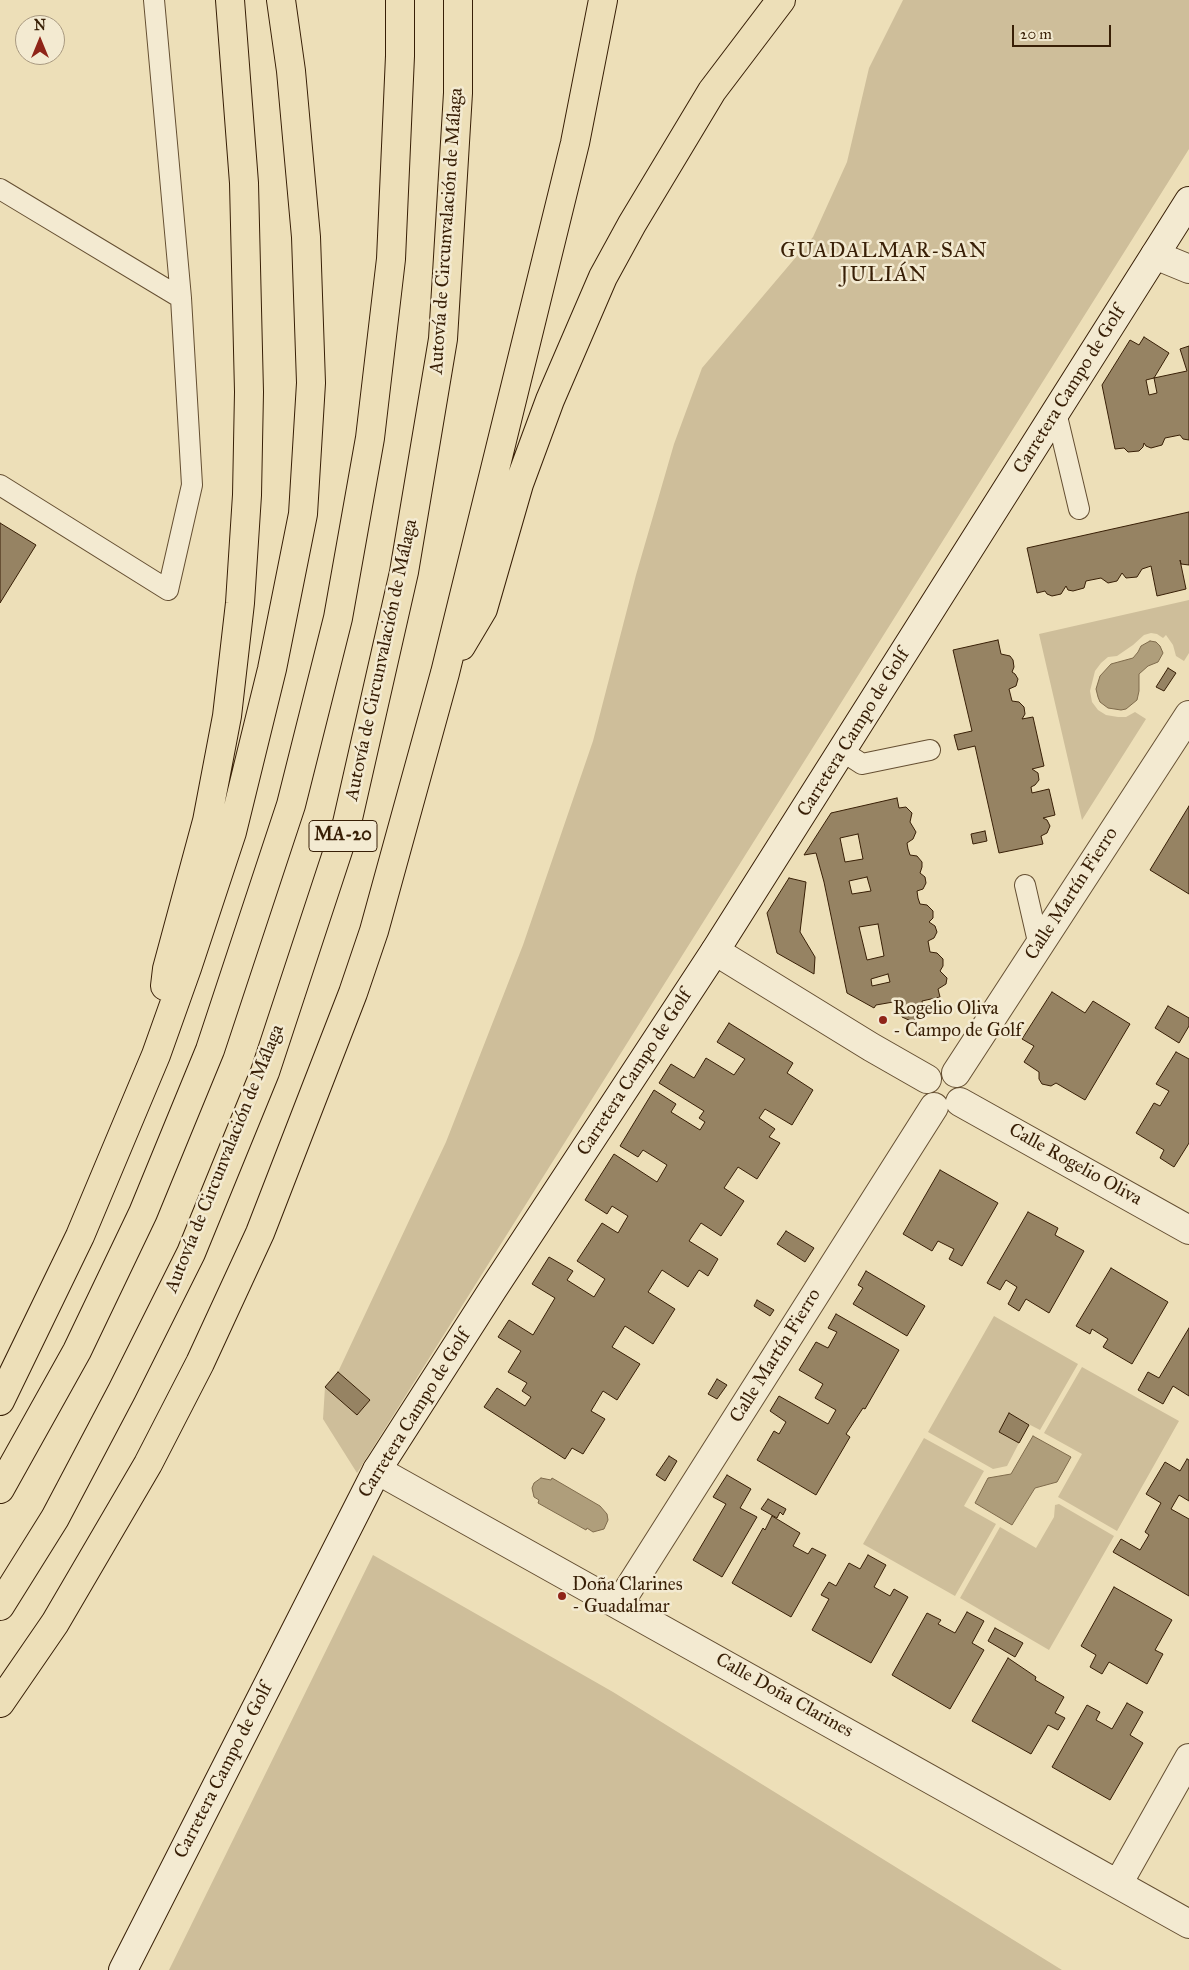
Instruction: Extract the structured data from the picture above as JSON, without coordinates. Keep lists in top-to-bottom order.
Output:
{
  "streets": {
    "highway": ["Autovía de Circunvalación de Málaga", "MA-20"],
    "street": [
      "Carretera Campo de Golf",
      "Calle Martín Fierro",
      "Calle Rogelio Oliva",
      "Calle Doña Clarines"
    ]
  },
  "crossings": [
    ["Carretera Campo de Golf", "Calle Doña Clarines"],
    ["Calle Martín Fierro", "Calle Rogelio Oliva"],
    ["Calle Martín Fierro", "Calle Doña Clarines"]
  ],
  "districts": ["GUADALMAR-SAN JULIÁN"],
  "places": ["Rogelio Oliva - Campo de Golf", "Doña Clarines - Guadalmar"],
  "scale_bar": "20 m",
  "north": "top"
}
